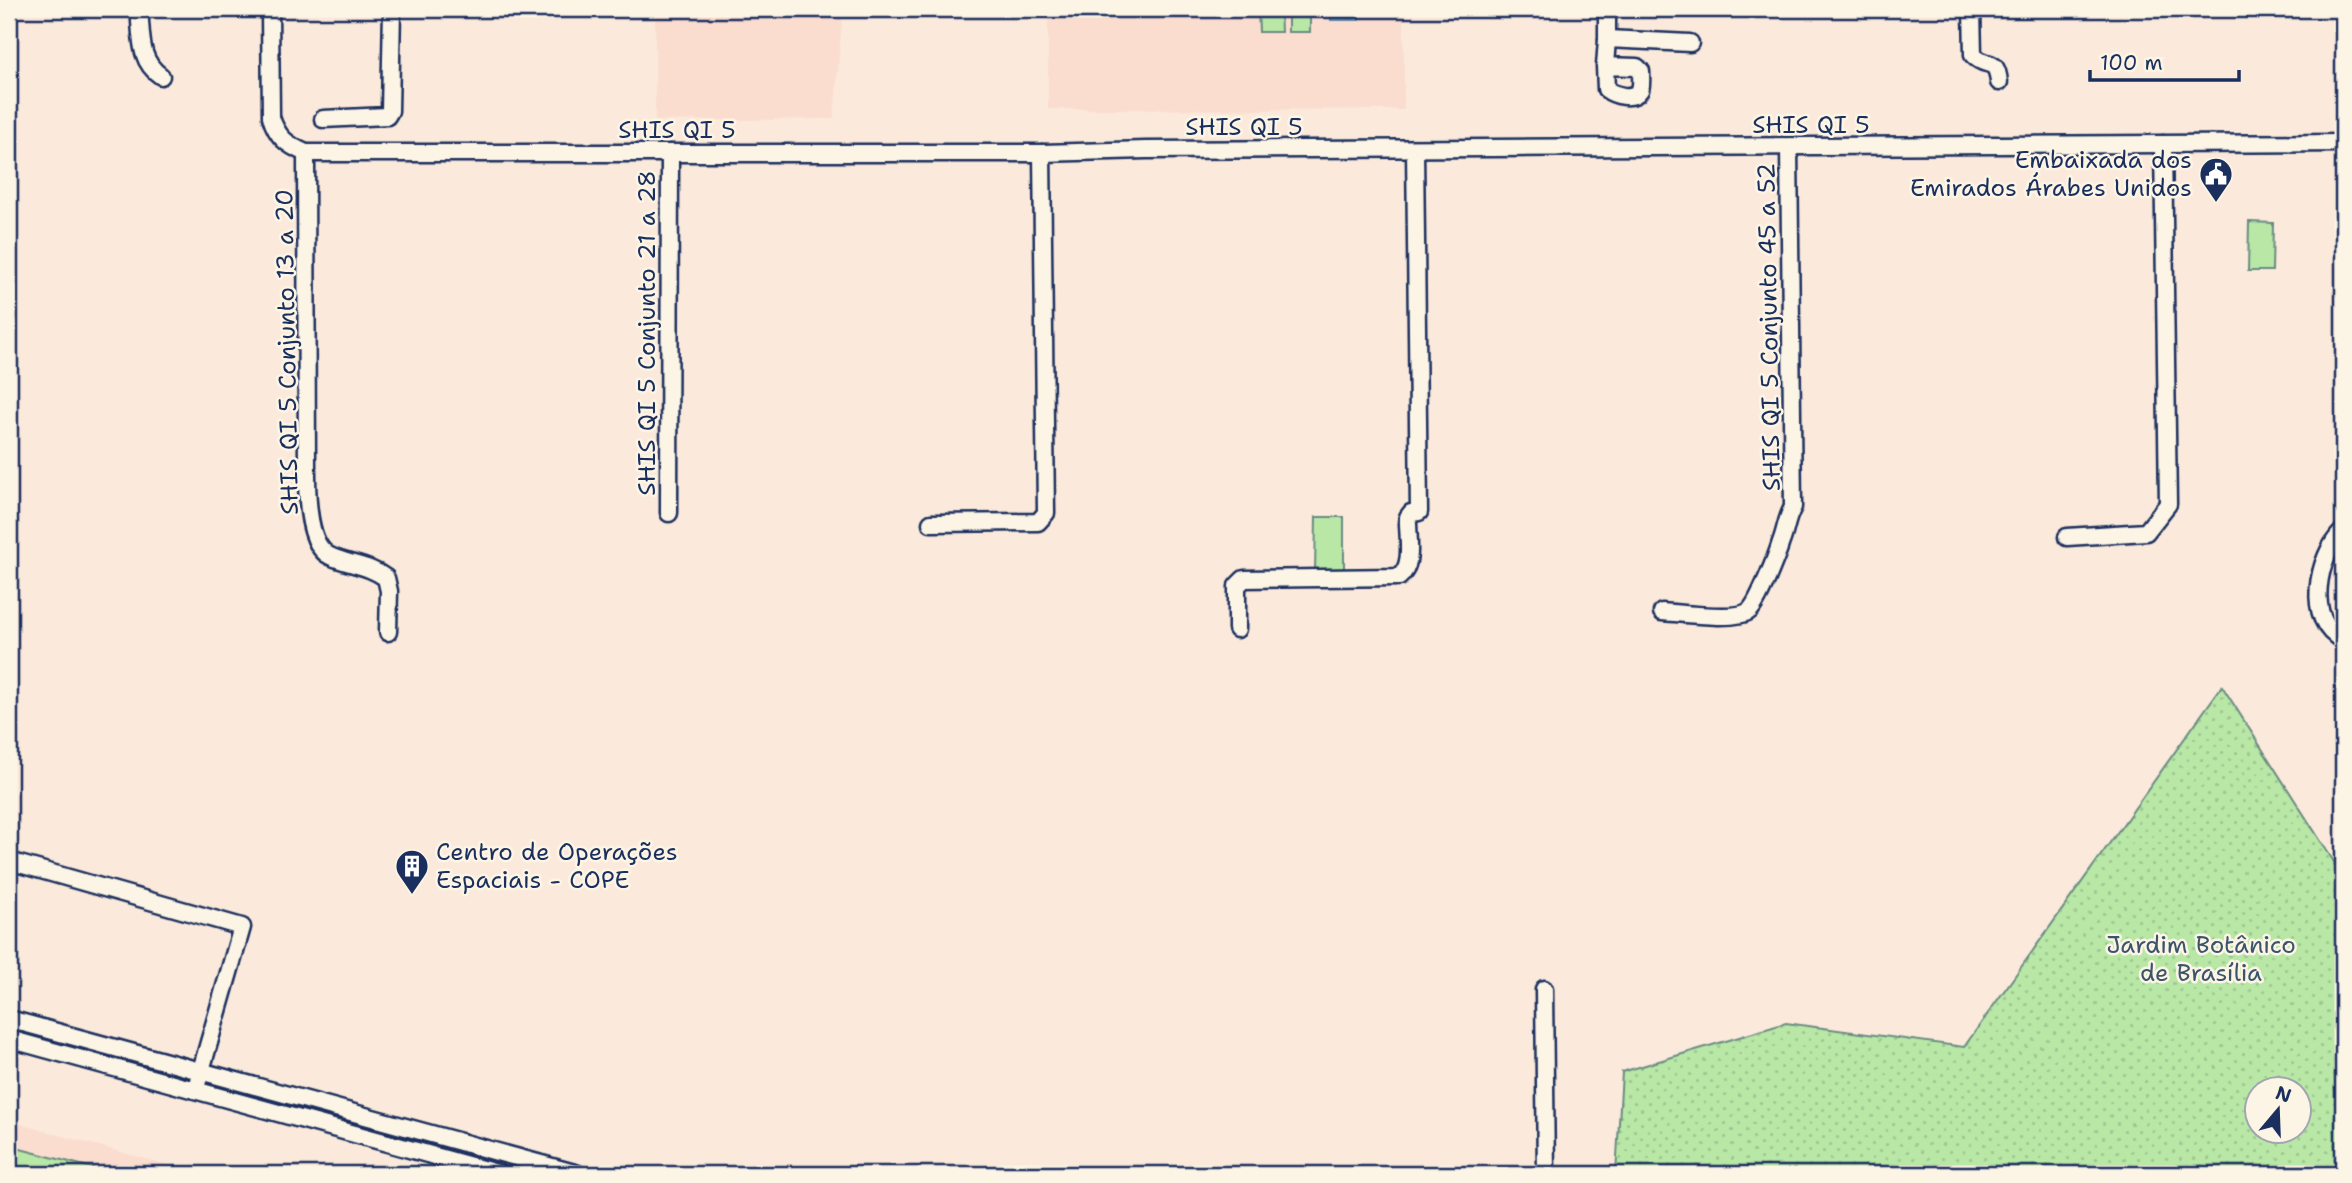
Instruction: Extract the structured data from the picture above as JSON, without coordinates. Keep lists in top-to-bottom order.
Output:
{
  "streets": {
    "street": [
      "SHIS QI 5",
      "SHIS QI 5 Conjunto 45 a 52",
      "SHIS QI 5 Conjunto 21 a 28",
      "SHIS QI 5 Conjunto 13 a 20"
    ]
  },
  "crossings": [
    ["SHIS QI 5", "SHIS QI 5 Conjunto 45 a 52"],
    ["SHIS QI 5", "SHIS QI 5 Conjunto 21 a 28"],
    ["SHIS QI 5", "SHIS QI 5 Conjunto 13 a 20"]
  ],
  "parks": ["Jardim Botânico de Brasília"],
  "places": {
    "public building": ["Embaixada dos Emirados Árabes Unidos"],
    "building": ["Centro de Operações Espaciais - COPE"]
  },
  "scale_bar": "100 m",
  "north": "top"
}
